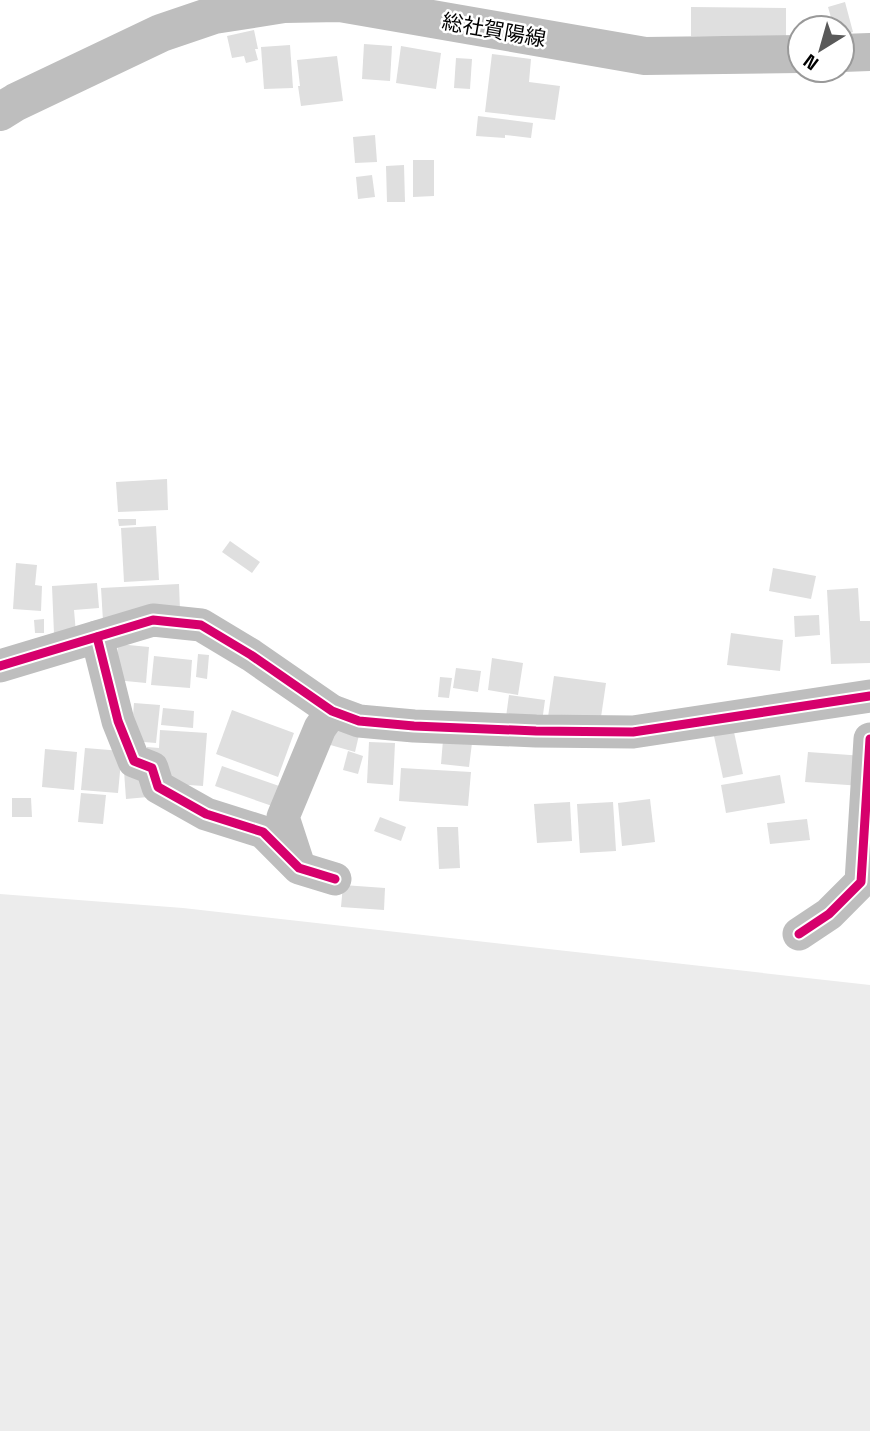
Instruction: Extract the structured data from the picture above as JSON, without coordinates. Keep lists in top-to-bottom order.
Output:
{
  "streets": {
    "main road": ["総社賀陽線"]
  },
  "north": "bottom left"
}
